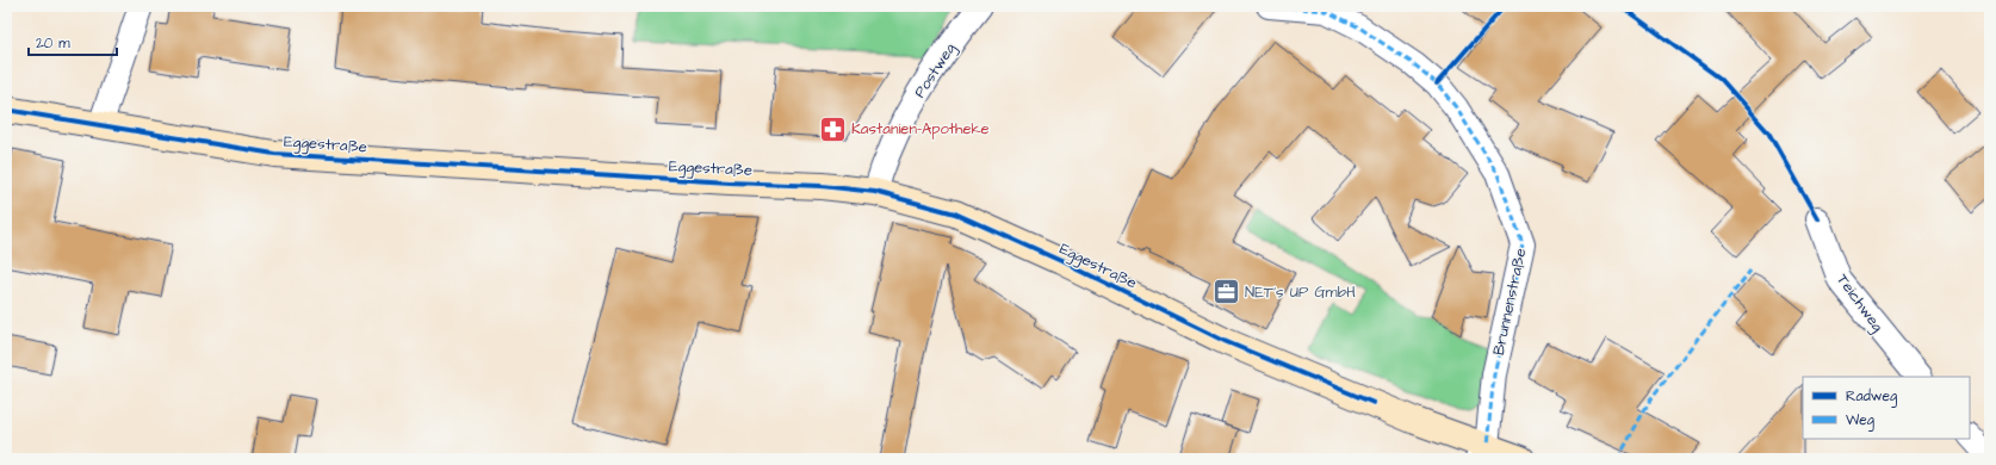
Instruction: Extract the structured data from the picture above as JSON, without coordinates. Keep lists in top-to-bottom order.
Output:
{
  "streets": {
    "main road": ["Eggestraße"],
    "street": ["Postweg", "Brunnenstraße", "Teichweg"]
  },
  "crossings": [
    ["Postweg", "Eggestraße"],
    ["Eggestraße", "Brunnenstraße"]
  ],
  "places": {
    "pharmacy": ["Kastanien-Apotheke"],
    "office": ["NET's UP GmbH"]
  },
  "legend": ["Radweg", "Weg"],
  "scale_bar": "20 m"
}
